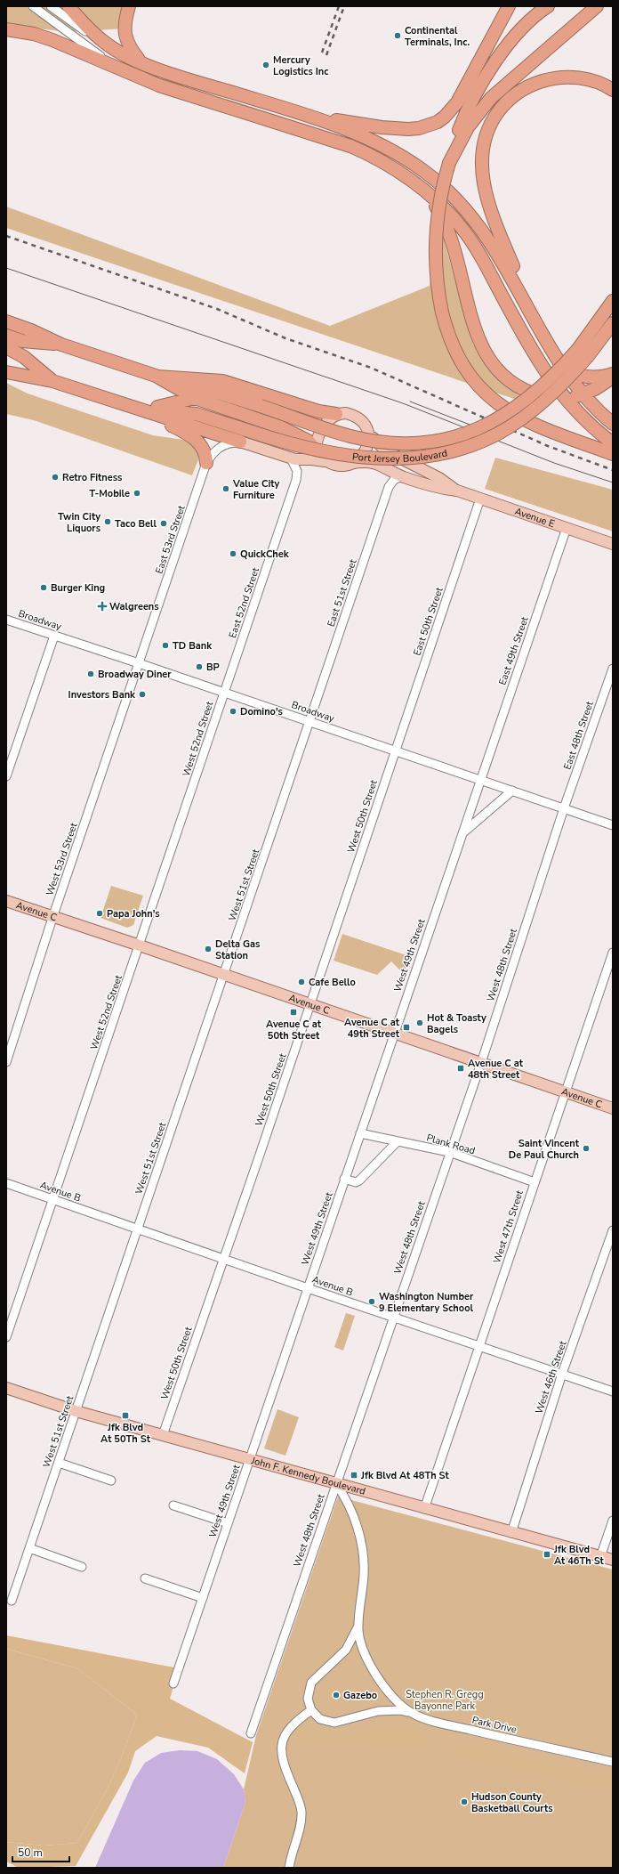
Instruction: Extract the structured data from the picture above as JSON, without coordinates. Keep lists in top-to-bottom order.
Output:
{
  "streets": {
    "highway": ["Port Jersey Boulevard"],
    "main road": ["Avenue E", "Avenue C", "John F. Kennedy Boulevard"],
    "street": [
      "East 53rd Street",
      "East 51st Street",
      "East 52nd Street",
      "Broadway",
      "East 50th Street",
      "East 49th Street",
      "East 48th Street",
      "West 52nd Street",
      "West 50th Street",
      "West 53rd Street",
      "West 51st Street",
      "West 49th Street",
      "West 48th Street",
      "Plank Road",
      "Avenue B",
      "West 47th Street",
      "West 46th Street",
      "Park Drive"
    ]
  },
  "crossings": [
    ["Avenue E", "East 51st Street"],
    ["Avenue E", "East 50th Street"],
    ["Avenue E", "East 49th Street"],
    ["East 53rd Street", "Broadway"],
    ["East 53rd Street", "West 53rd Street"],
    ["East 51st Street", "Broadway"],
    ["East 51st Street", "West 51st Street"],
    ["East 52nd Street", "Broadway"],
    ["East 52nd Street", "West 52nd Street"],
    ["Broadway", "East 50th Street"],
    ["Broadway", "East 49th Street"],
    ["Broadway", "East 48th Street"],
    ["Broadway", "West 52nd Street"],
    ["Broadway", "West 50th Street"],
    ["Broadway", "West 53rd Street"],
    ["Broadway", "West 51st Street"],
    ["Broadway", "West 49th Street"],
    ["Broadway", "West 48th Street"],
    ["East 50th Street", "West 50th Street"],
    ["East 49th Street", "West 49th Street"],
    ["East 48th Street", "West 48th Street"],
    ["West 52nd Street", "Avenue C"],
    ["West 52nd Street", "Avenue B"],
    ["West 50th Street", "Avenue C"],
    ["West 50th Street", "Avenue B"],
    ["West 50th Street", "John F. Kennedy Boulevard"],
    ["West 53rd Street", "Avenue C"],
    ["West 51st Street", "Avenue C"],
    ["West 51st Street", "Avenue B"],
    ["West 51st Street", "John F. Kennedy Boulevard"],
    ["Avenue C", "West 49th Street"],
    ["Avenue C", "West 48th Street"],
    ["Avenue C", "West 47th Street"],
    ["West 49th Street", "Plank Road"],
    ["West 49th Street", "Avenue B"],
    ["West 49th Street", "John F. Kennedy Boulevard"],
    ["West 48th Street", "Plank Road"],
    ["West 48th Street", "Avenue B"],
    ["West 48th Street", "John F. Kennedy Boulevard"],
    ["West 48th Street", "Park Drive"],
    ["Plank Road", "West 47th Street"],
    ["Avenue B", "West 47th Street"],
    ["Avenue B", "West 46th Street"],
    ["West 47th Street", "John F. Kennedy Boulevard"],
    ["West 46th Street", "John F. Kennedy Boulevard"],
    ["John F. Kennedy Boulevard", "Park Drive"]
  ],
  "parks": ["Stephen R. Gregg Bayonne Park"],
  "places": {
    "other": [
      "Continental Terminals, Inc.",
      "Mercury Logistics Inc",
      "Retro Fitness",
      "Value City Furniture",
      "T-Mobile",
      "Twin City Liquors",
      "Taco Bell",
      "QuickChek",
      "Burger King",
      "TD Bank",
      "BP",
      "Broadway Diner",
      "Investors Bank",
      "Domino's",
      "Papa John's",
      "Delta Gas Station",
      "Cafe Bello",
      "Hot & Toasty Bagels",
      "Saint Vincent De Paul Church",
      "Washington Number 9 Elementary School",
      "Gazebo",
      "Hudson County Basketball Courts"
    ],
    "health": ["Walgreens"],
    "transit": [
      "Avenue C at 50th Street",
      "Avenue C at 49th Street",
      "Avenue C at 48th Street",
      "Jfk Blvd At 50Th St",
      "Jfk Blvd At 48Th St",
      "Jfk Blvd At 46Th St"
    ]
  },
  "scale_bar": "50 m"
}
